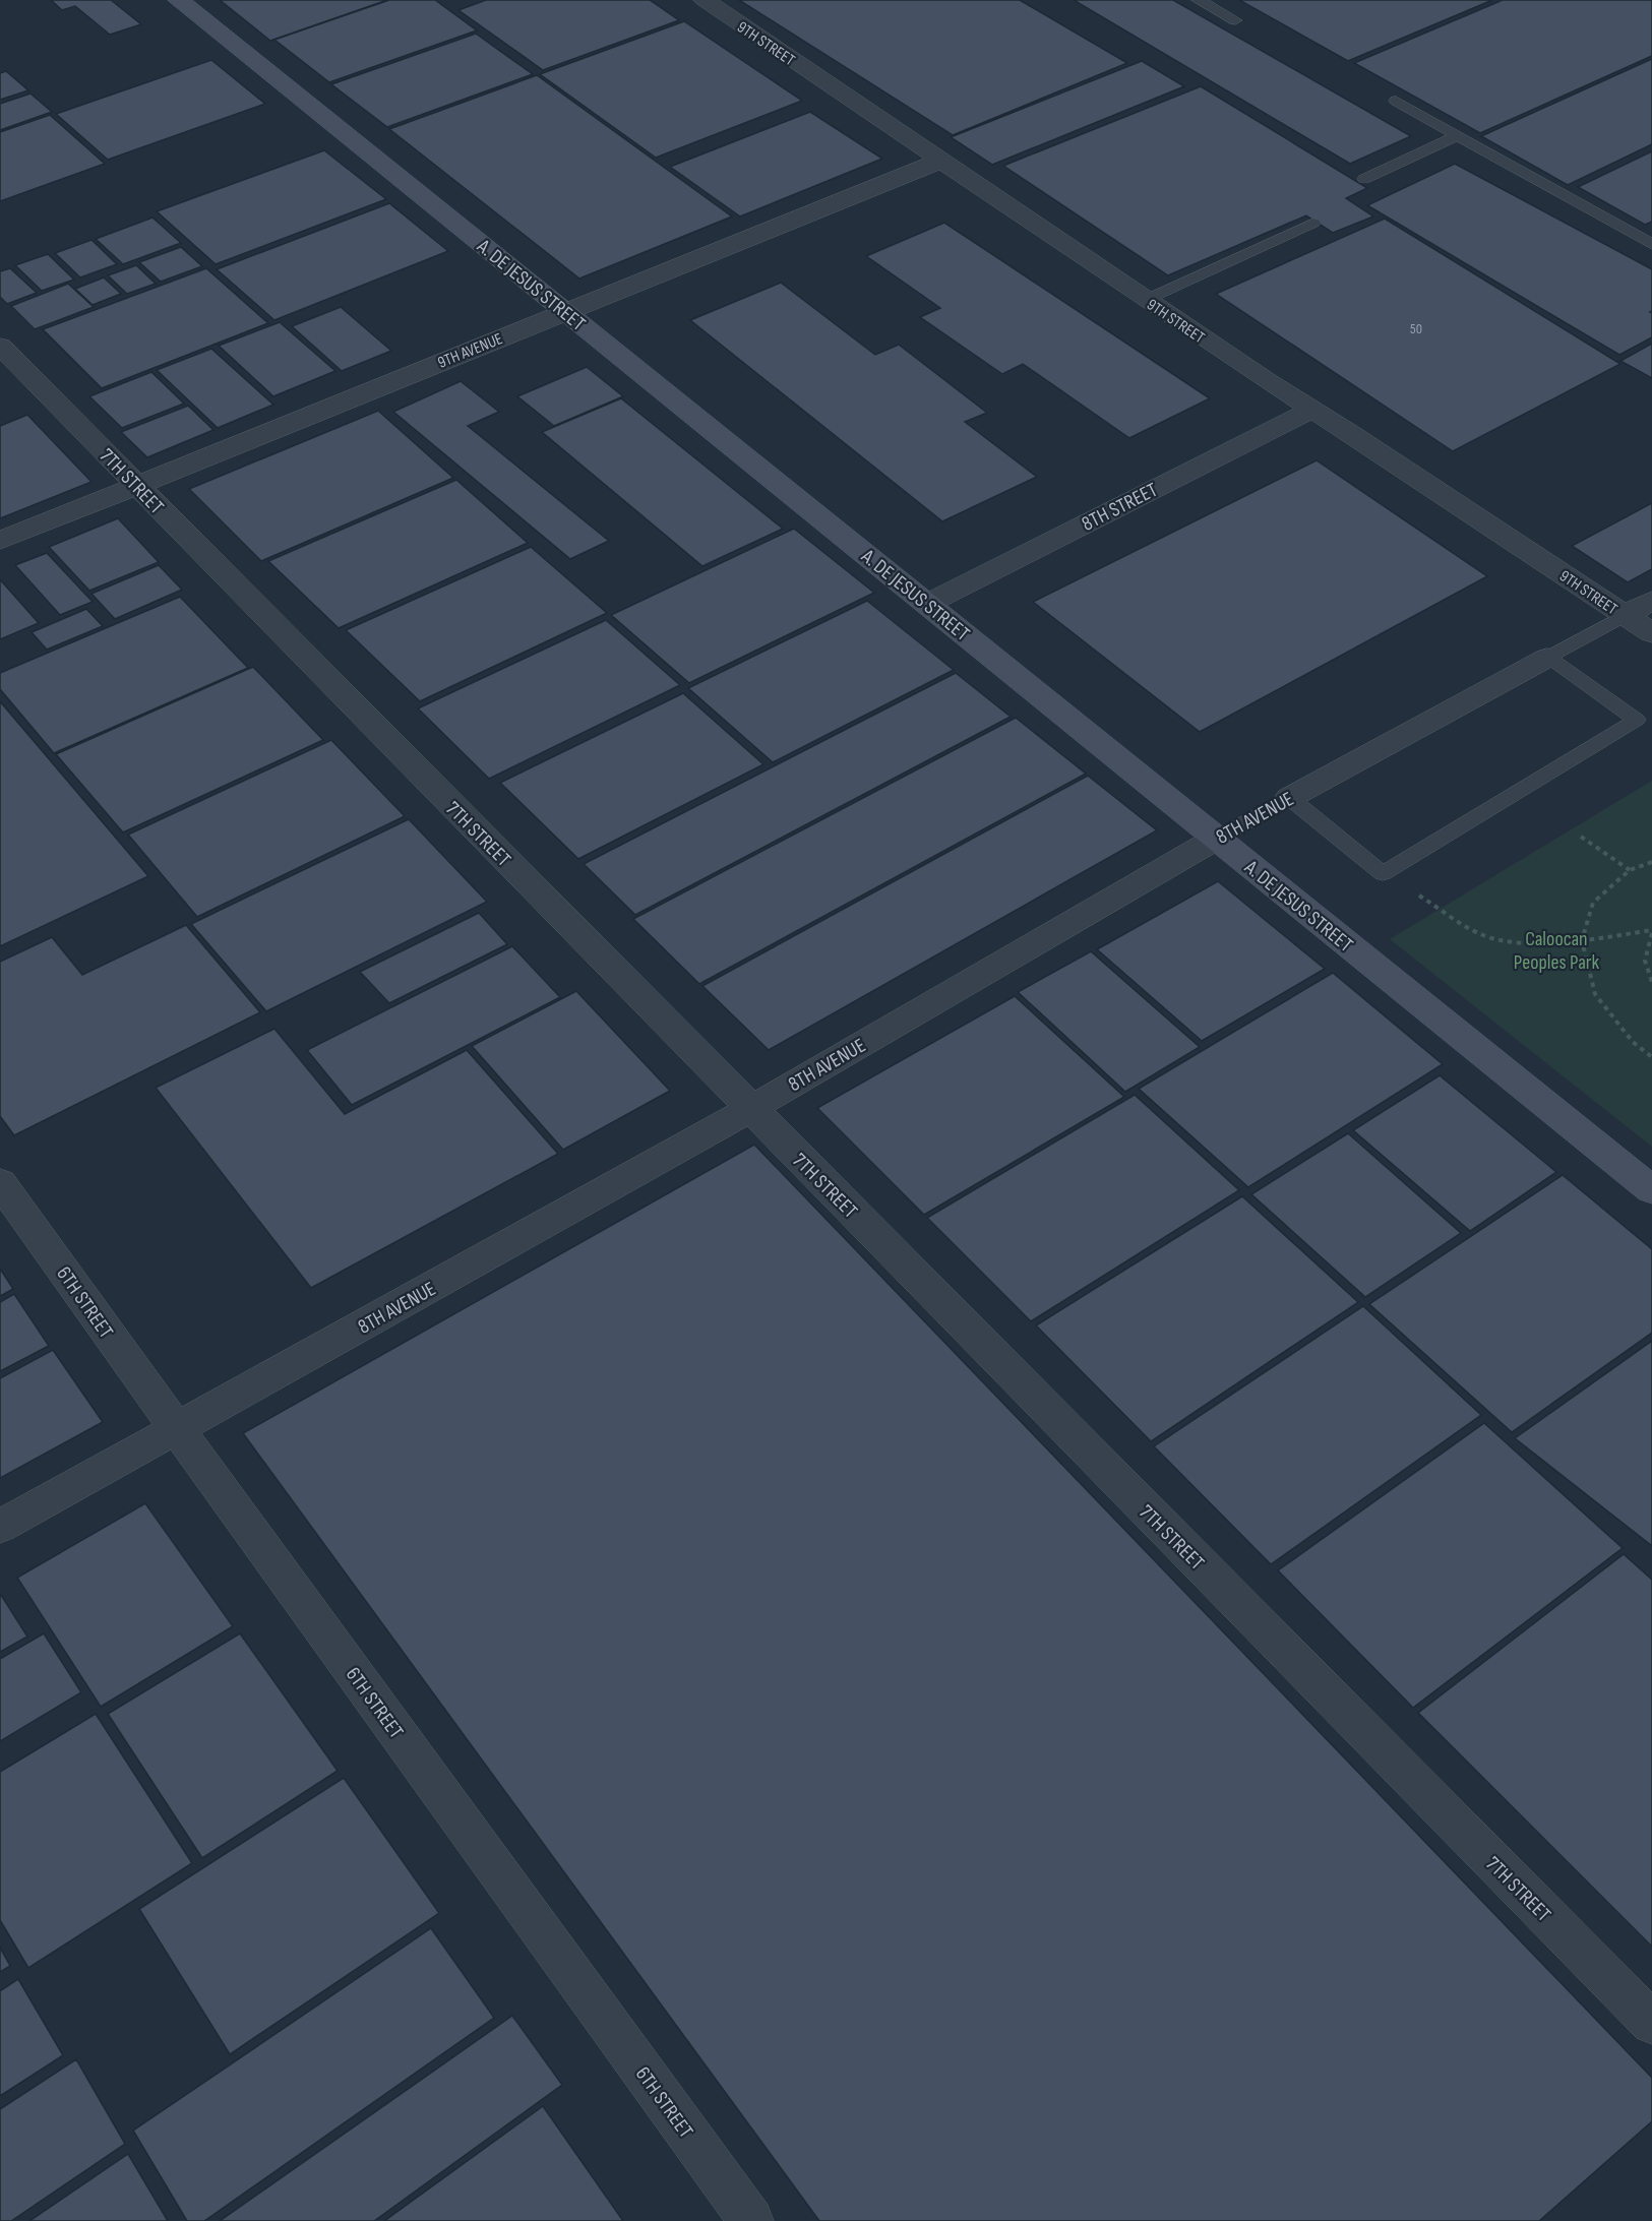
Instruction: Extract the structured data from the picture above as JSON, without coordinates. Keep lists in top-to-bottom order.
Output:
{
  "streets": {
    "main road": ["A. DE JESUS STREET"],
    "street": [
      "9TH STREET",
      "9TH AVENUE",
      "7TH STREET",
      "8TH STREET",
      "8TH AVENUE",
      "6TH STREET"
    ]
  },
  "crossings": [
    ["9TH STREET", "9TH AVENUE"],
    ["9TH STREET", "8TH STREET"],
    ["9TH STREET", "8TH AVENUE"],
    ["A. DE JESUS STREET", "9TH AVENUE"],
    ["A. DE JESUS STREET", "8TH STREET"],
    ["A. DE JESUS STREET", "8TH AVENUE"],
    ["9TH AVENUE", "7TH STREET"],
    ["7TH STREET", "8TH AVENUE"],
    ["8TH AVENUE", "6TH STREET"]
  ],
  "parks": ["Caloocan Peoples Park"],
  "house_numbers": ["50"]
}
